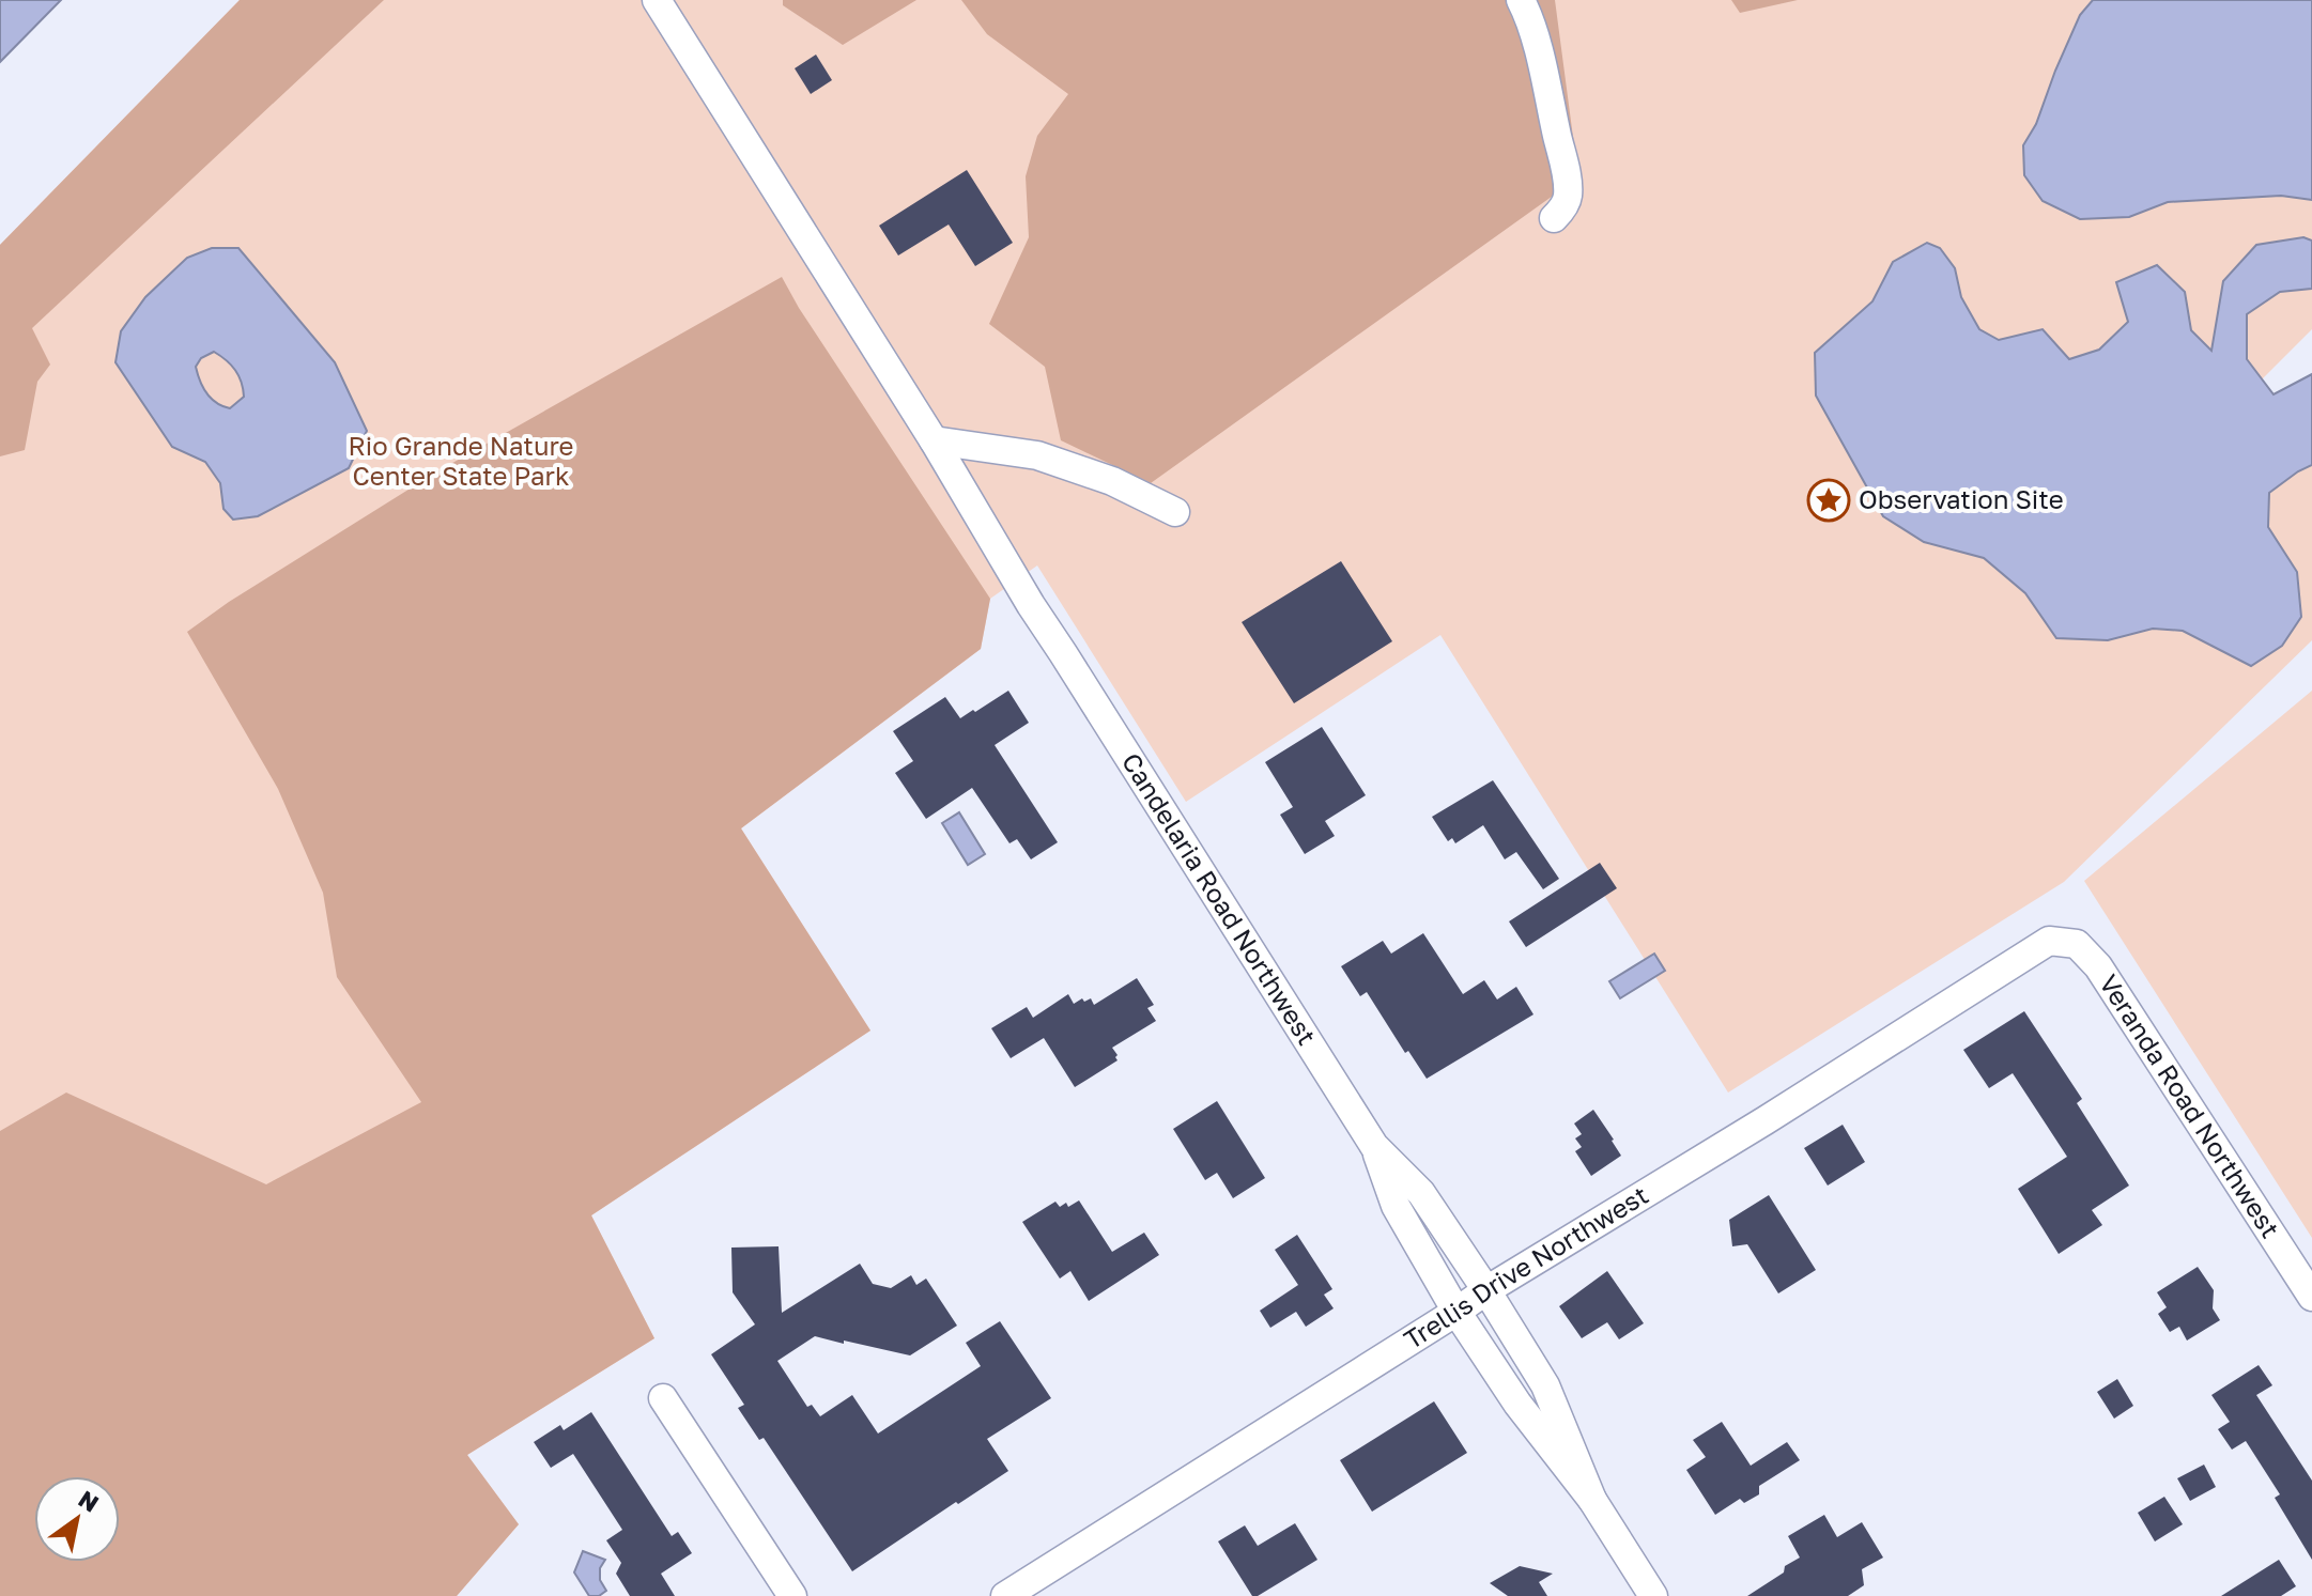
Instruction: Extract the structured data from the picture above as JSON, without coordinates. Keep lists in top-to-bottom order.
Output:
{
  "streets": {
    "street": ["Candelaria Road Northwest", "Veranda Road Northwest", "Trellis Drive Northwest"]
  },
  "crossings": [
    ["Candelaria Road Northwest", "Trellis Drive Northwest"],
    ["Veranda Road Northwest", "Trellis Drive Northwest"]
  ],
  "parks": ["Rio Grande Nature Center State Park"],
  "places": {
    "place": ["Observation Site"]
  },
  "north": "top right"
}
